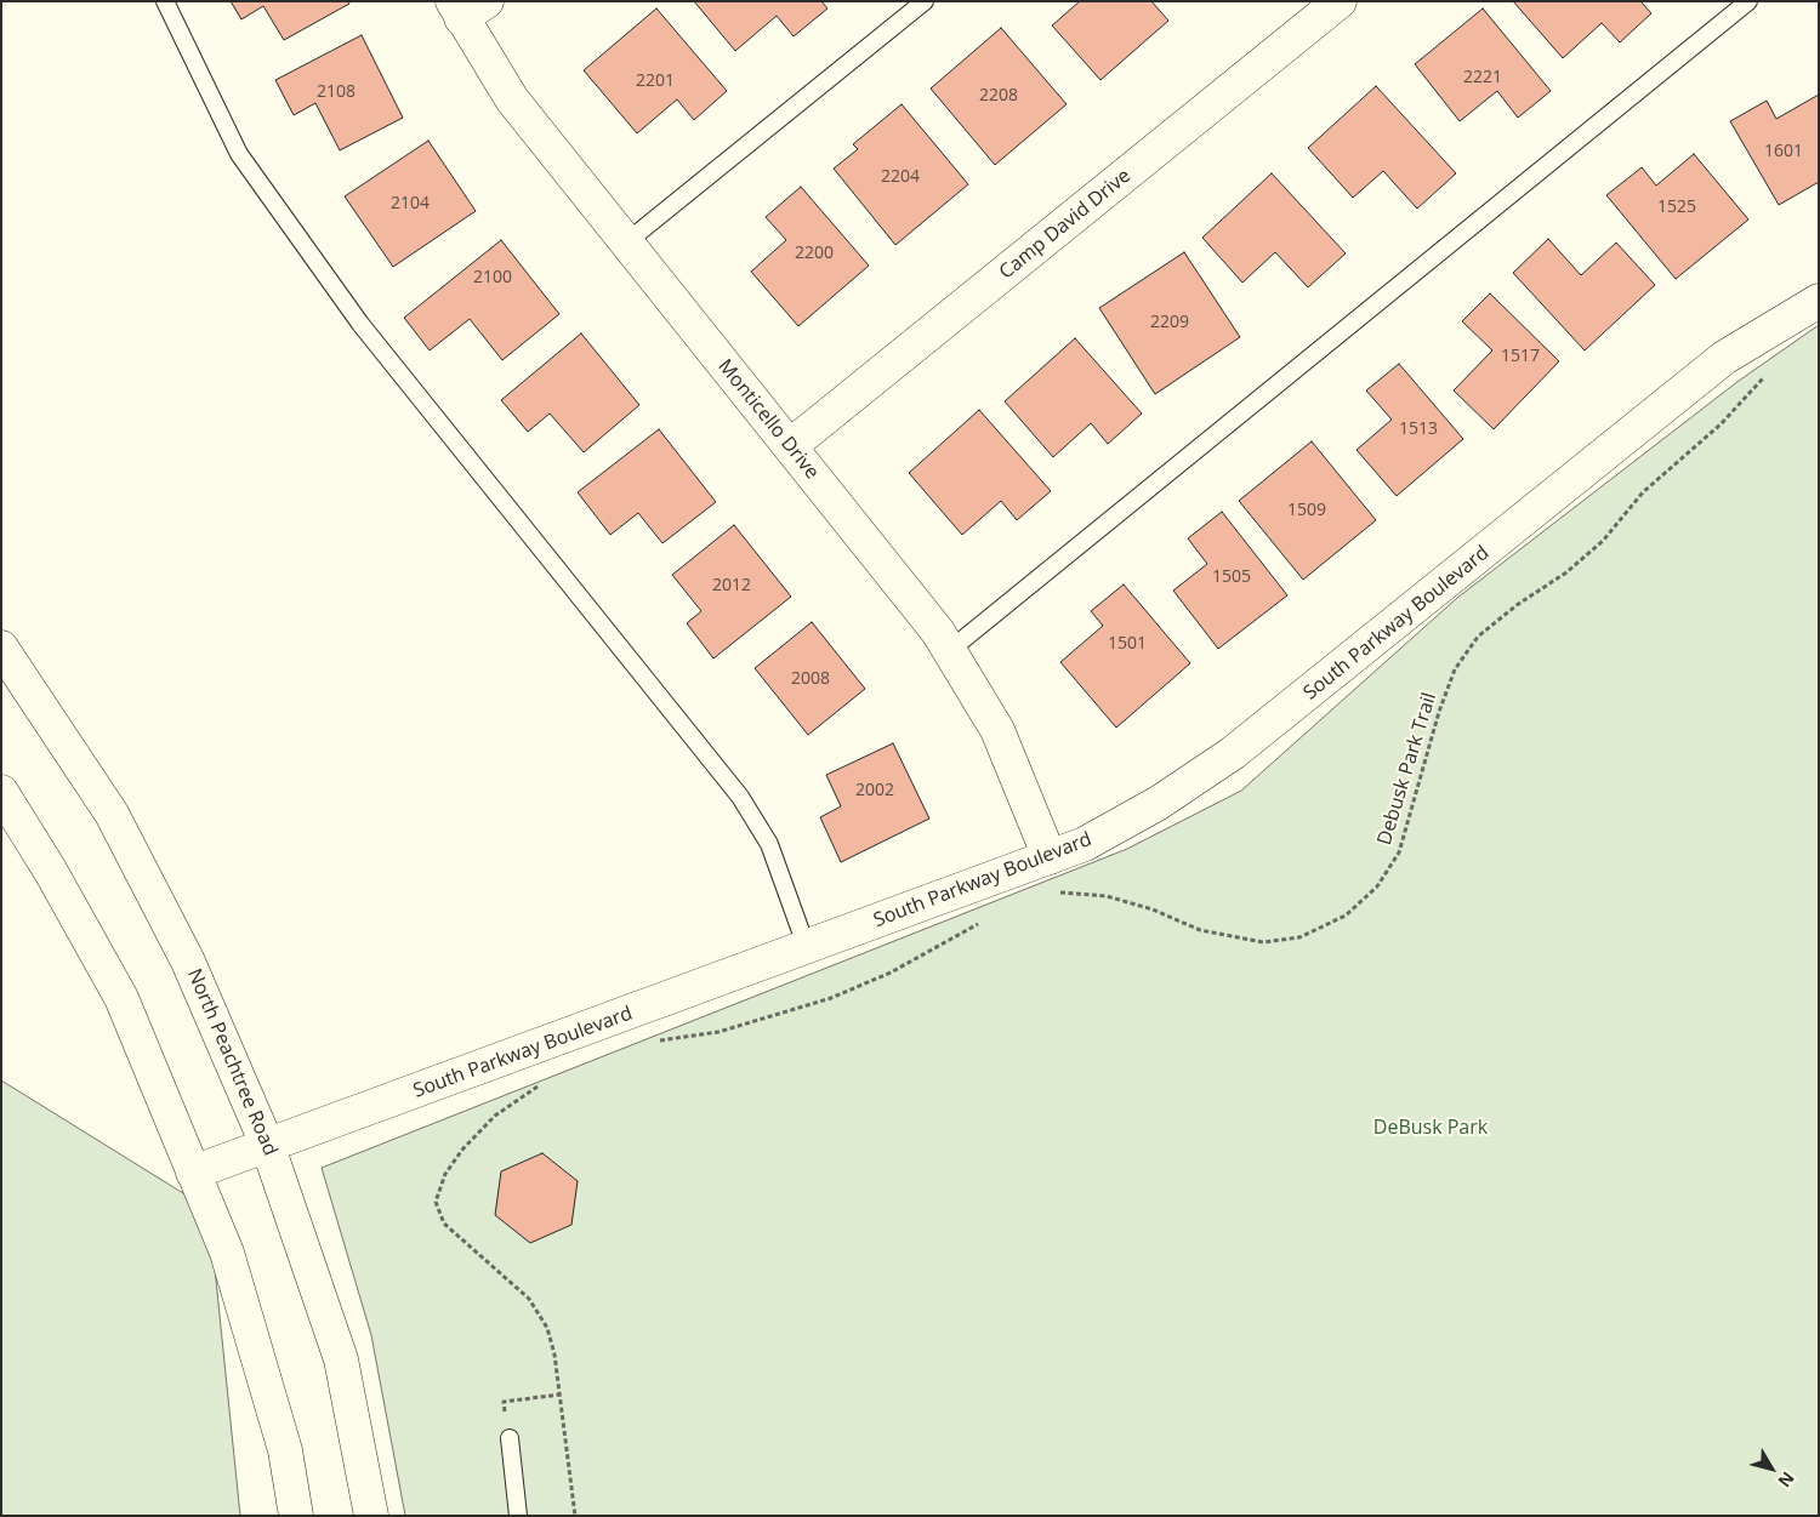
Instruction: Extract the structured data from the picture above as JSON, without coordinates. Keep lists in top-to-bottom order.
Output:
{
  "streets": {
    "street": [
      "Camp David Drive",
      "Monticello Drive",
      "South Parkway Boulevard",
      "North Peachtree Road"
    ],
    "path": ["Debusk Park Trail"]
  },
  "crossings": [
    ["Camp David Drive", "Monticello Drive"],
    ["Monticello Drive", "South Parkway Boulevard"],
    ["South Parkway Boulevard", "North Peachtree Road"]
  ],
  "parks": ["DeBusk Park"],
  "house_numbers": [
    "2221",
    "2201",
    "2108",
    "2208",
    "1601",
    "2204",
    "2104",
    "1525",
    "2200",
    "2100",
    "2209",
    "1517",
    "1513",
    "1509",
    "1505",
    "2012",
    "1501",
    "2008",
    "2002"
  ],
  "north": "bottom right"
}
